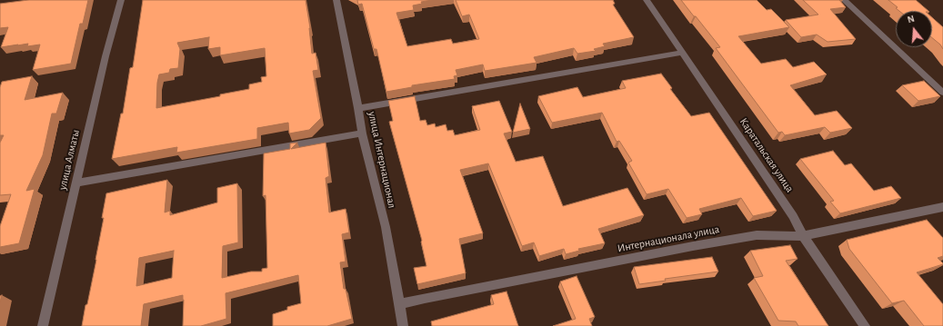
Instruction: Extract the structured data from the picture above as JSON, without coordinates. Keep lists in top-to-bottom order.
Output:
{
  "streets": {
    "street": [
      "Каратальская улица",
      "улица Алматы",
      "улица Интернационал",
      "Интернационала улица"
    ]
  },
  "crossings": [
    ["Каратальская улица", "Интернационала улица"],
    ["улица Интернационал", "Интернационала улица"]
  ],
  "north": "top"
}
